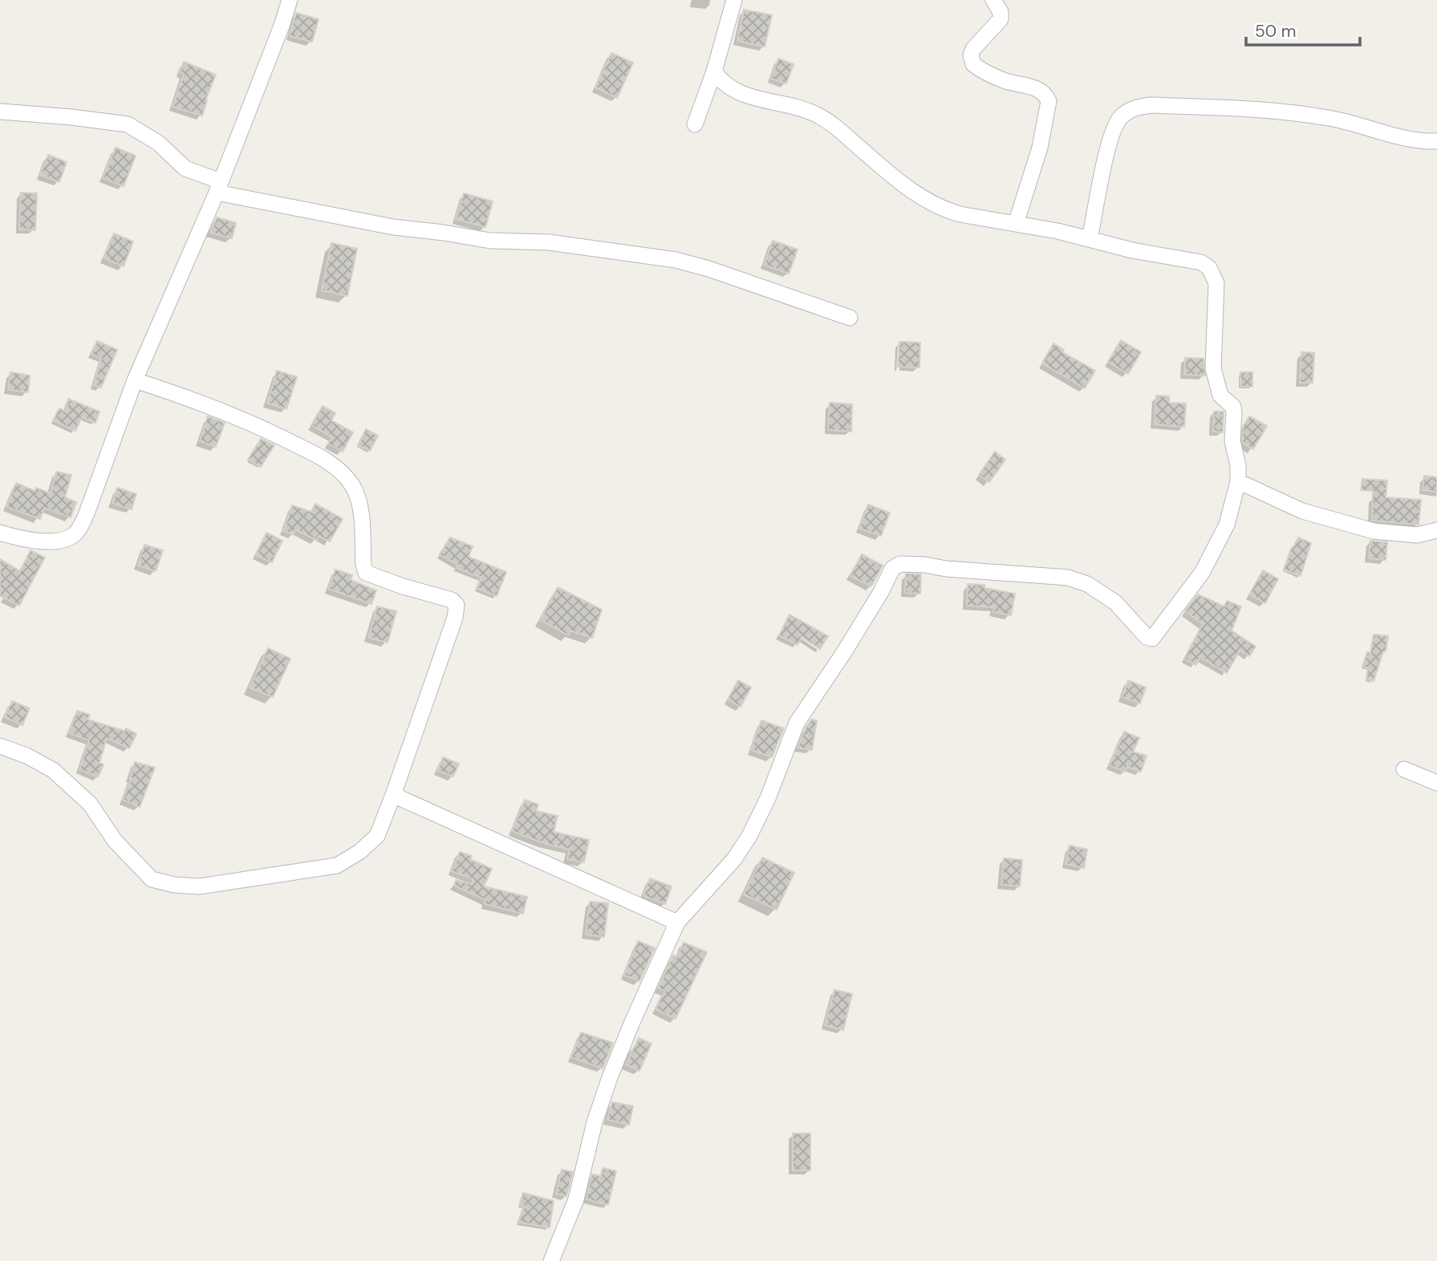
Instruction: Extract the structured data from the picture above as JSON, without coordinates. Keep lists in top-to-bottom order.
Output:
{
  "scale_bar": "50 m"
}
